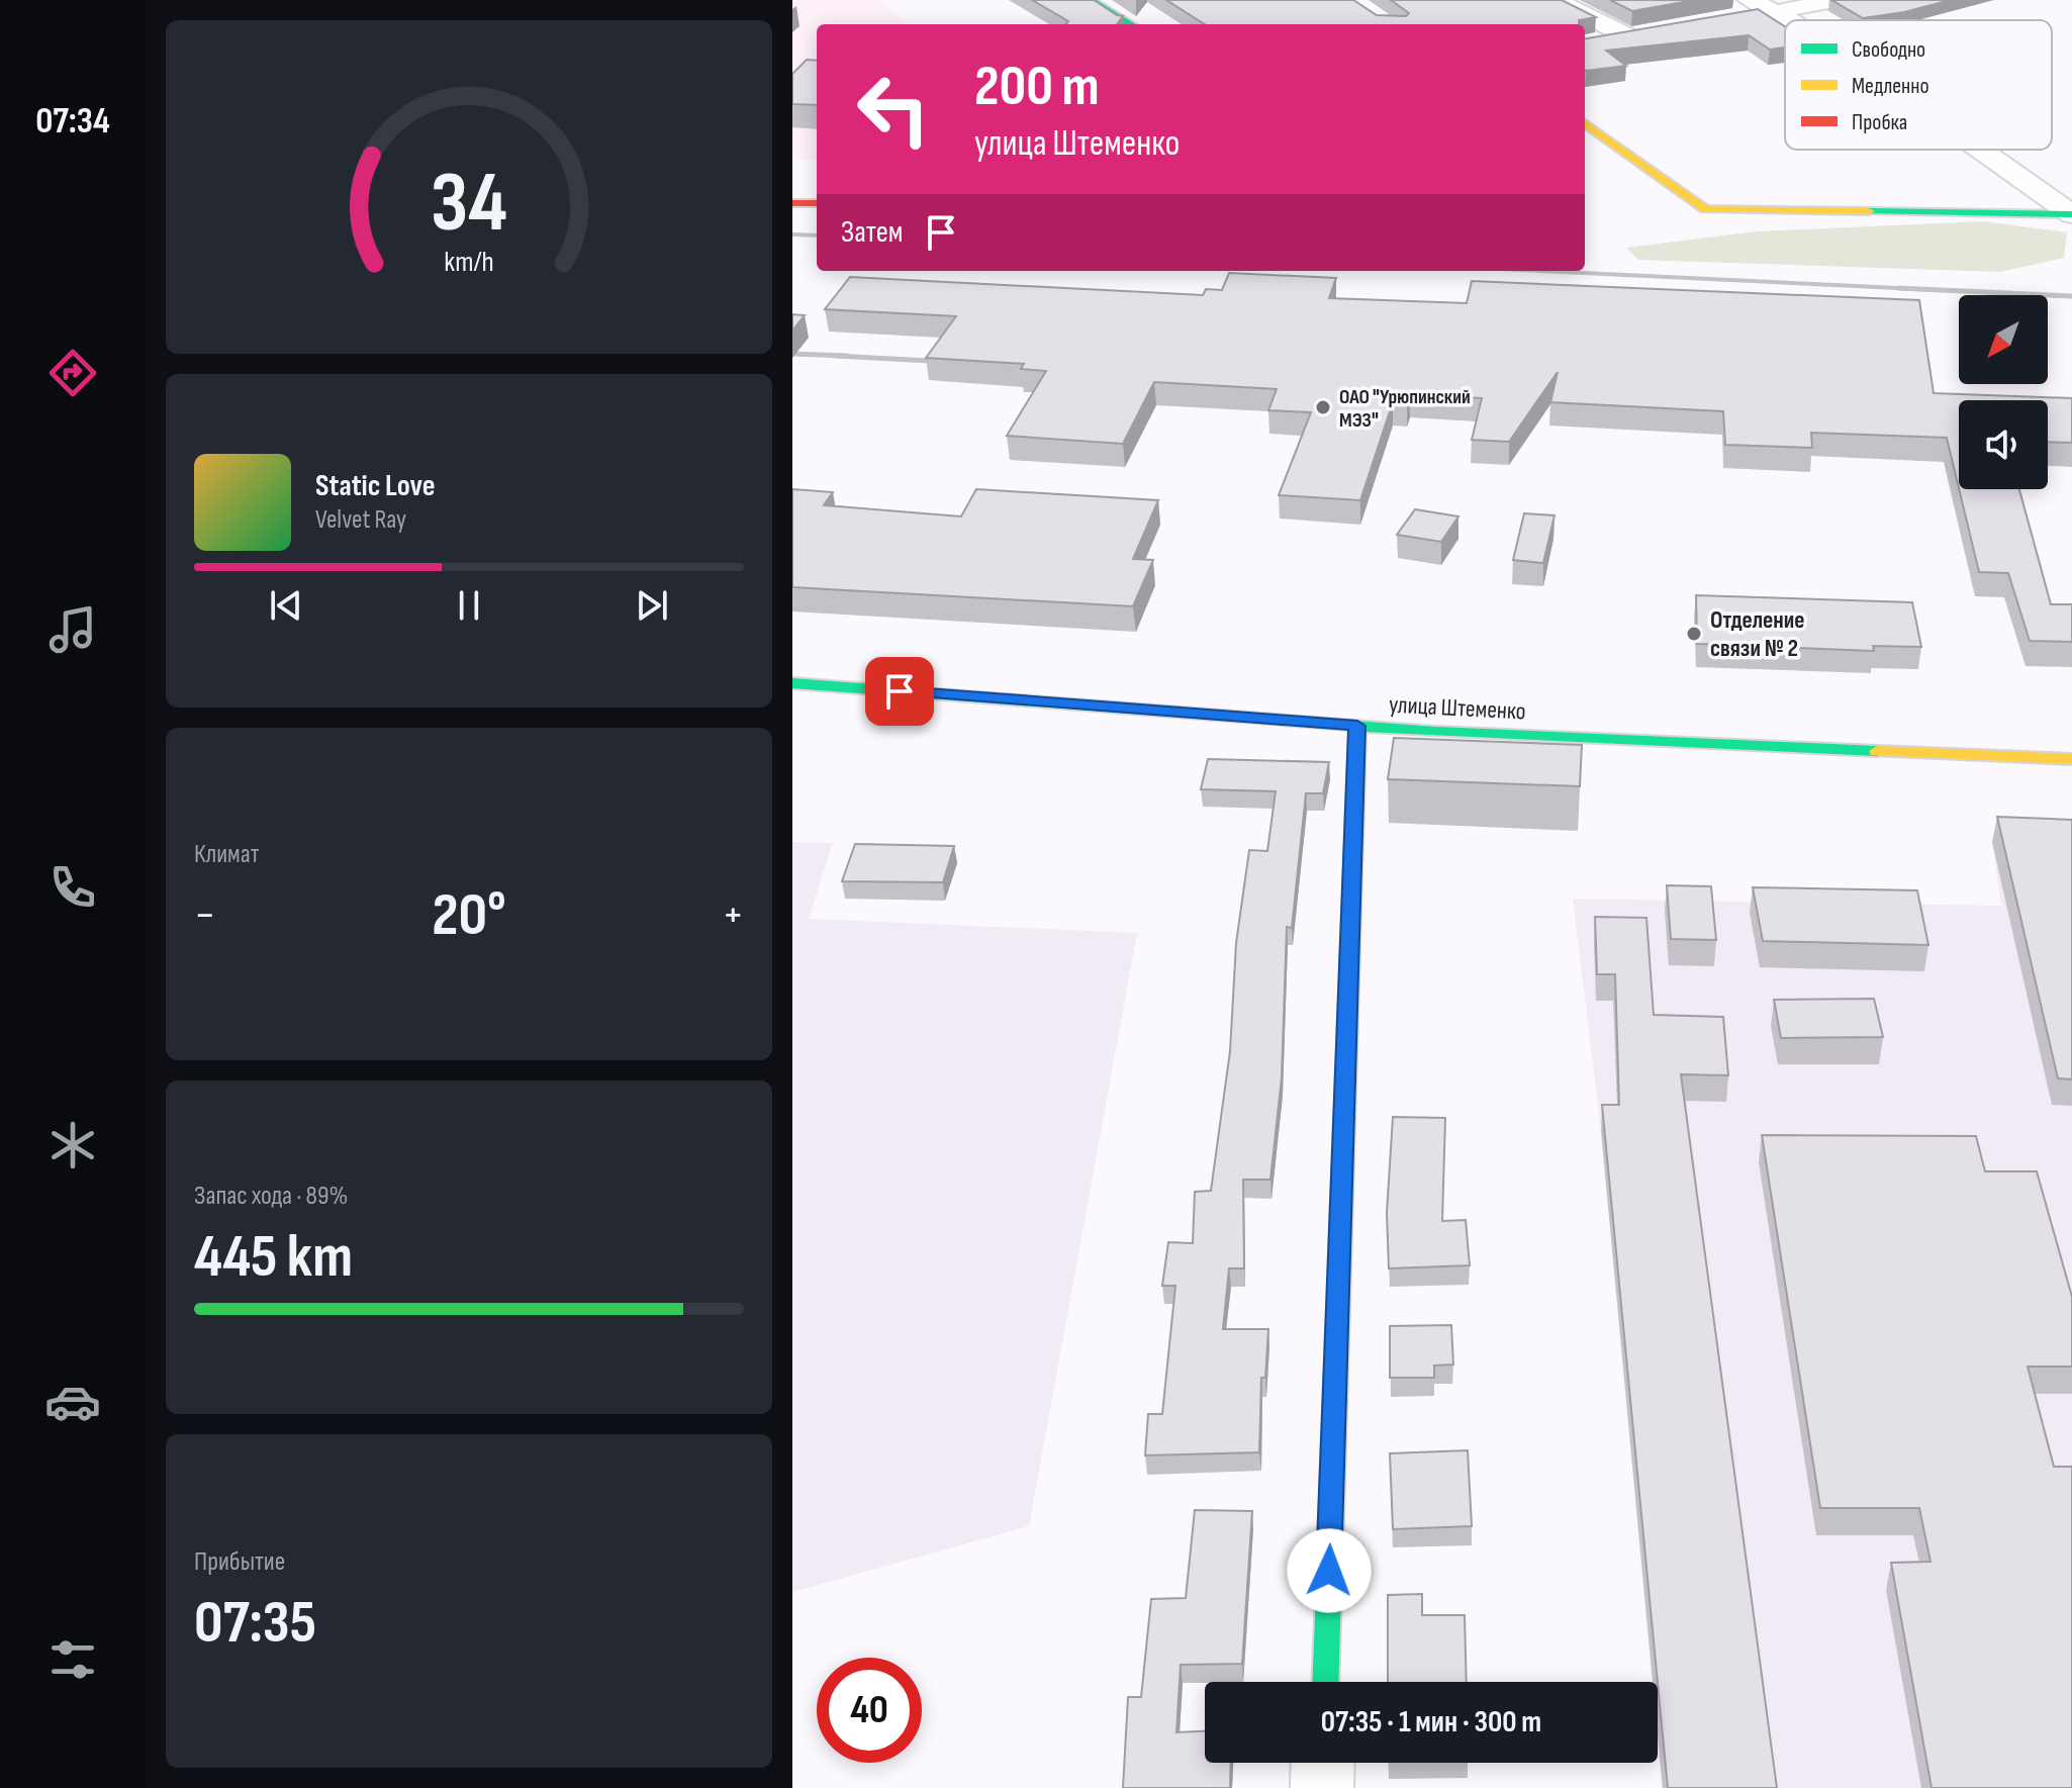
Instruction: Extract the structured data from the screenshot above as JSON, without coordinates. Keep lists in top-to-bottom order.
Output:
{
  "streets": {
    "street": ["улица Штеменко"]
  },
  "places": ["ОАО \"Урюпинский МЭЗ\"", "Отделение связи № 2"],
  "legend": ["Свободно", "Медленно", "Пробка"],
  "north": "bottom left",
  "page": {
    "tabs": "07:34",
    "turn": ["200 m", "улица Штеменко"],
    "then": "Затем",
    "song": ["Static Love", "Velvet Ray"],
    "tile": [
      "Климат",
      ["Запас хода · 89%", "445 km"],
      ["Прибытие", "07:35"]
    ],
    "heat": ["−", "20°", "+"],
    "limit": "40",
    "trip": "07:35 · 1 мин · 300 m",
    "gauge": ["34", "km/h"]
  }
}
